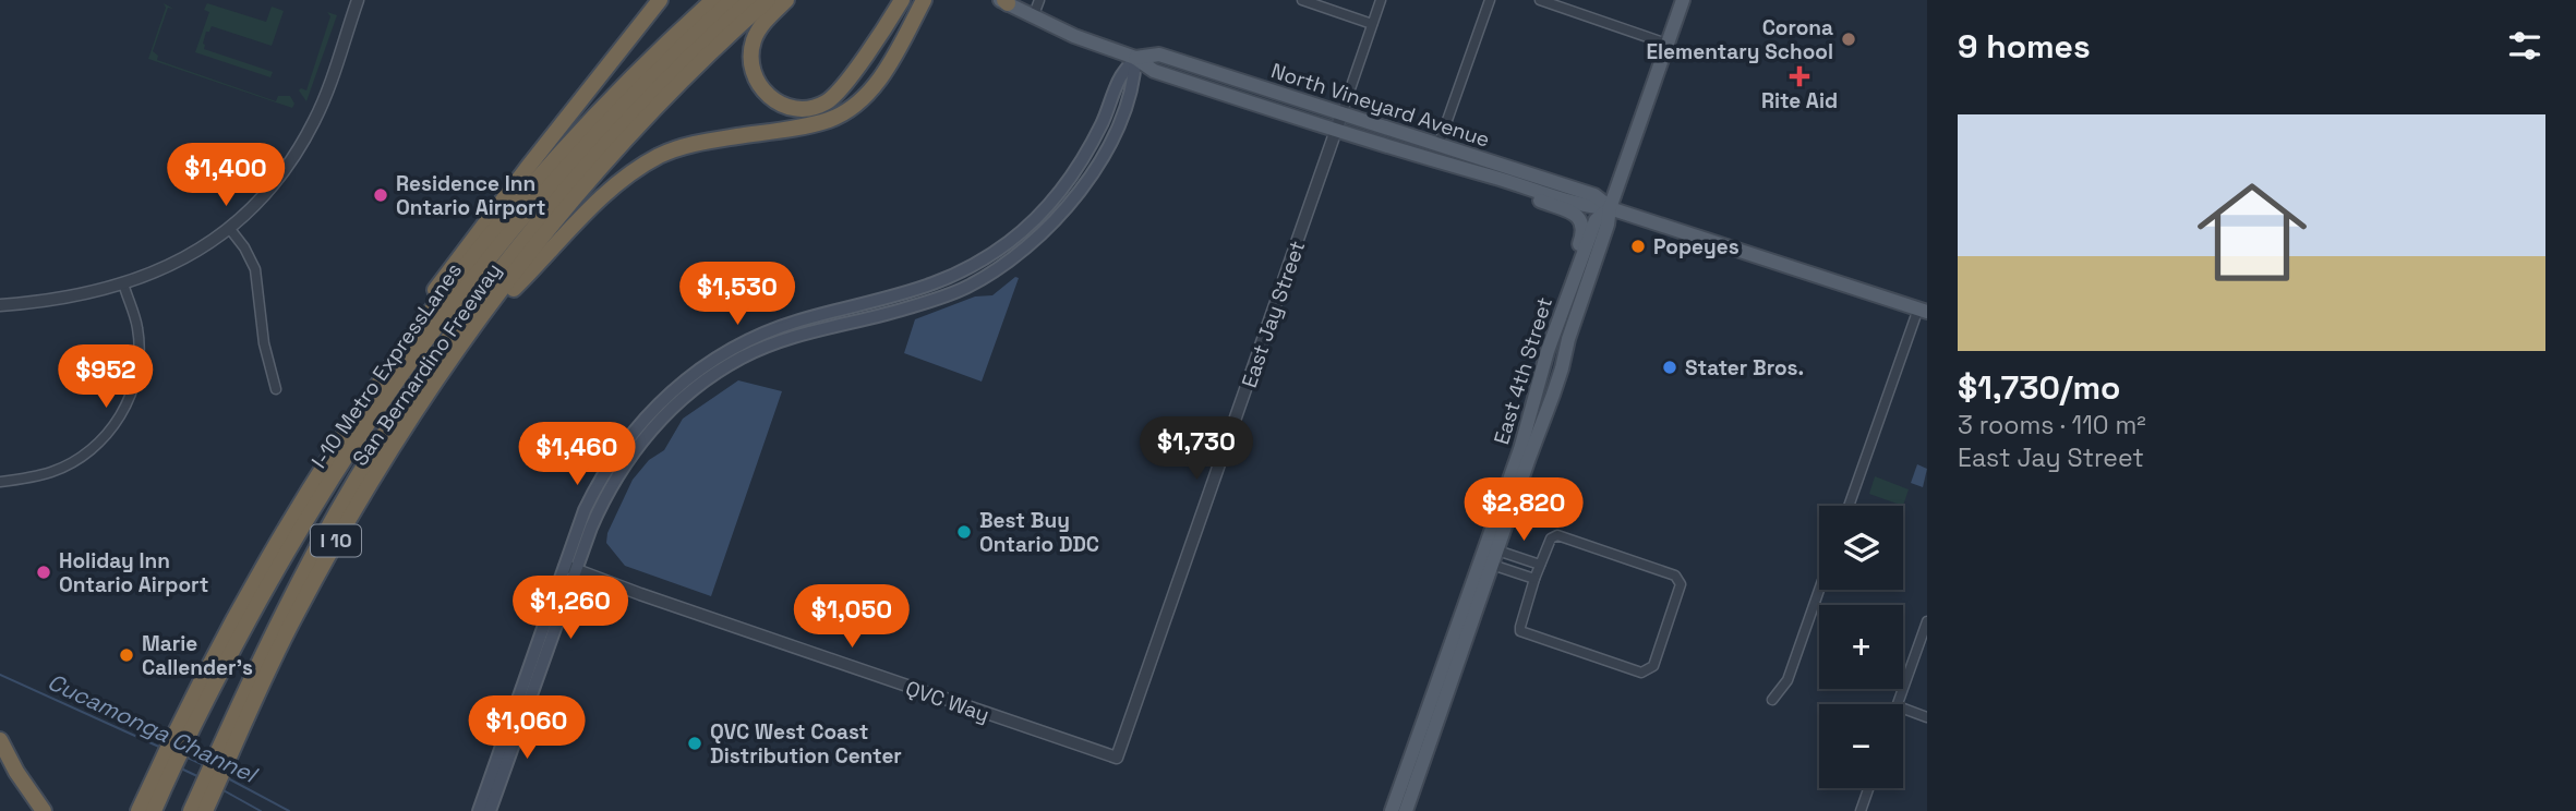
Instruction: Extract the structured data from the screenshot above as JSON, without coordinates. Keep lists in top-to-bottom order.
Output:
{
  "streets": {
    "highway": ["San Bernardino Freeway", "I-10 Metro ExpressLanes", "I 10"],
    "main road": ["North Vineyard Avenue", "East 4th Street"],
    "street": ["East Jay Street", "QVC Way"]
  },
  "crossings": [
    ["North Vineyard Avenue", "East Jay Street"],
    ["North Vineyard Avenue", "East 4th Street"],
    ["East Jay Street", "QVC Way"],
    ["San Bernardino Freeway", "I-10 Metro ExpressLanes"]
  ],
  "water": ["Cucamonga Channel"],
  "places": {
    "other": [
      "Corona Elementary School",
      "Residence Inn Ontario Airport",
      "Popeyes",
      "Stater Bros.",
      "Best Buy Ontario DDC",
      "Holiday Inn Ontario Airport",
      "Marie Callender's",
      "QVC West Coast Distribution Center"
    ],
    "health": ["Rite Aid"]
  },
  "page": {
    "heading": "9 homes",
    "list": [
      {
        "name": "$1,730/mo",
        "note": "3 rooms · 110 m² · East Jay Street"
      }
    ],
    "price": [
      "$1,400",
      "$1,530",
      "$952",
      "$1,730",
      "$1,460",
      "$2,820",
      "$1,260",
      "$1,050",
      "$1,060"
    ],
    "map_buttons": ["+", "−"]
  }
}
